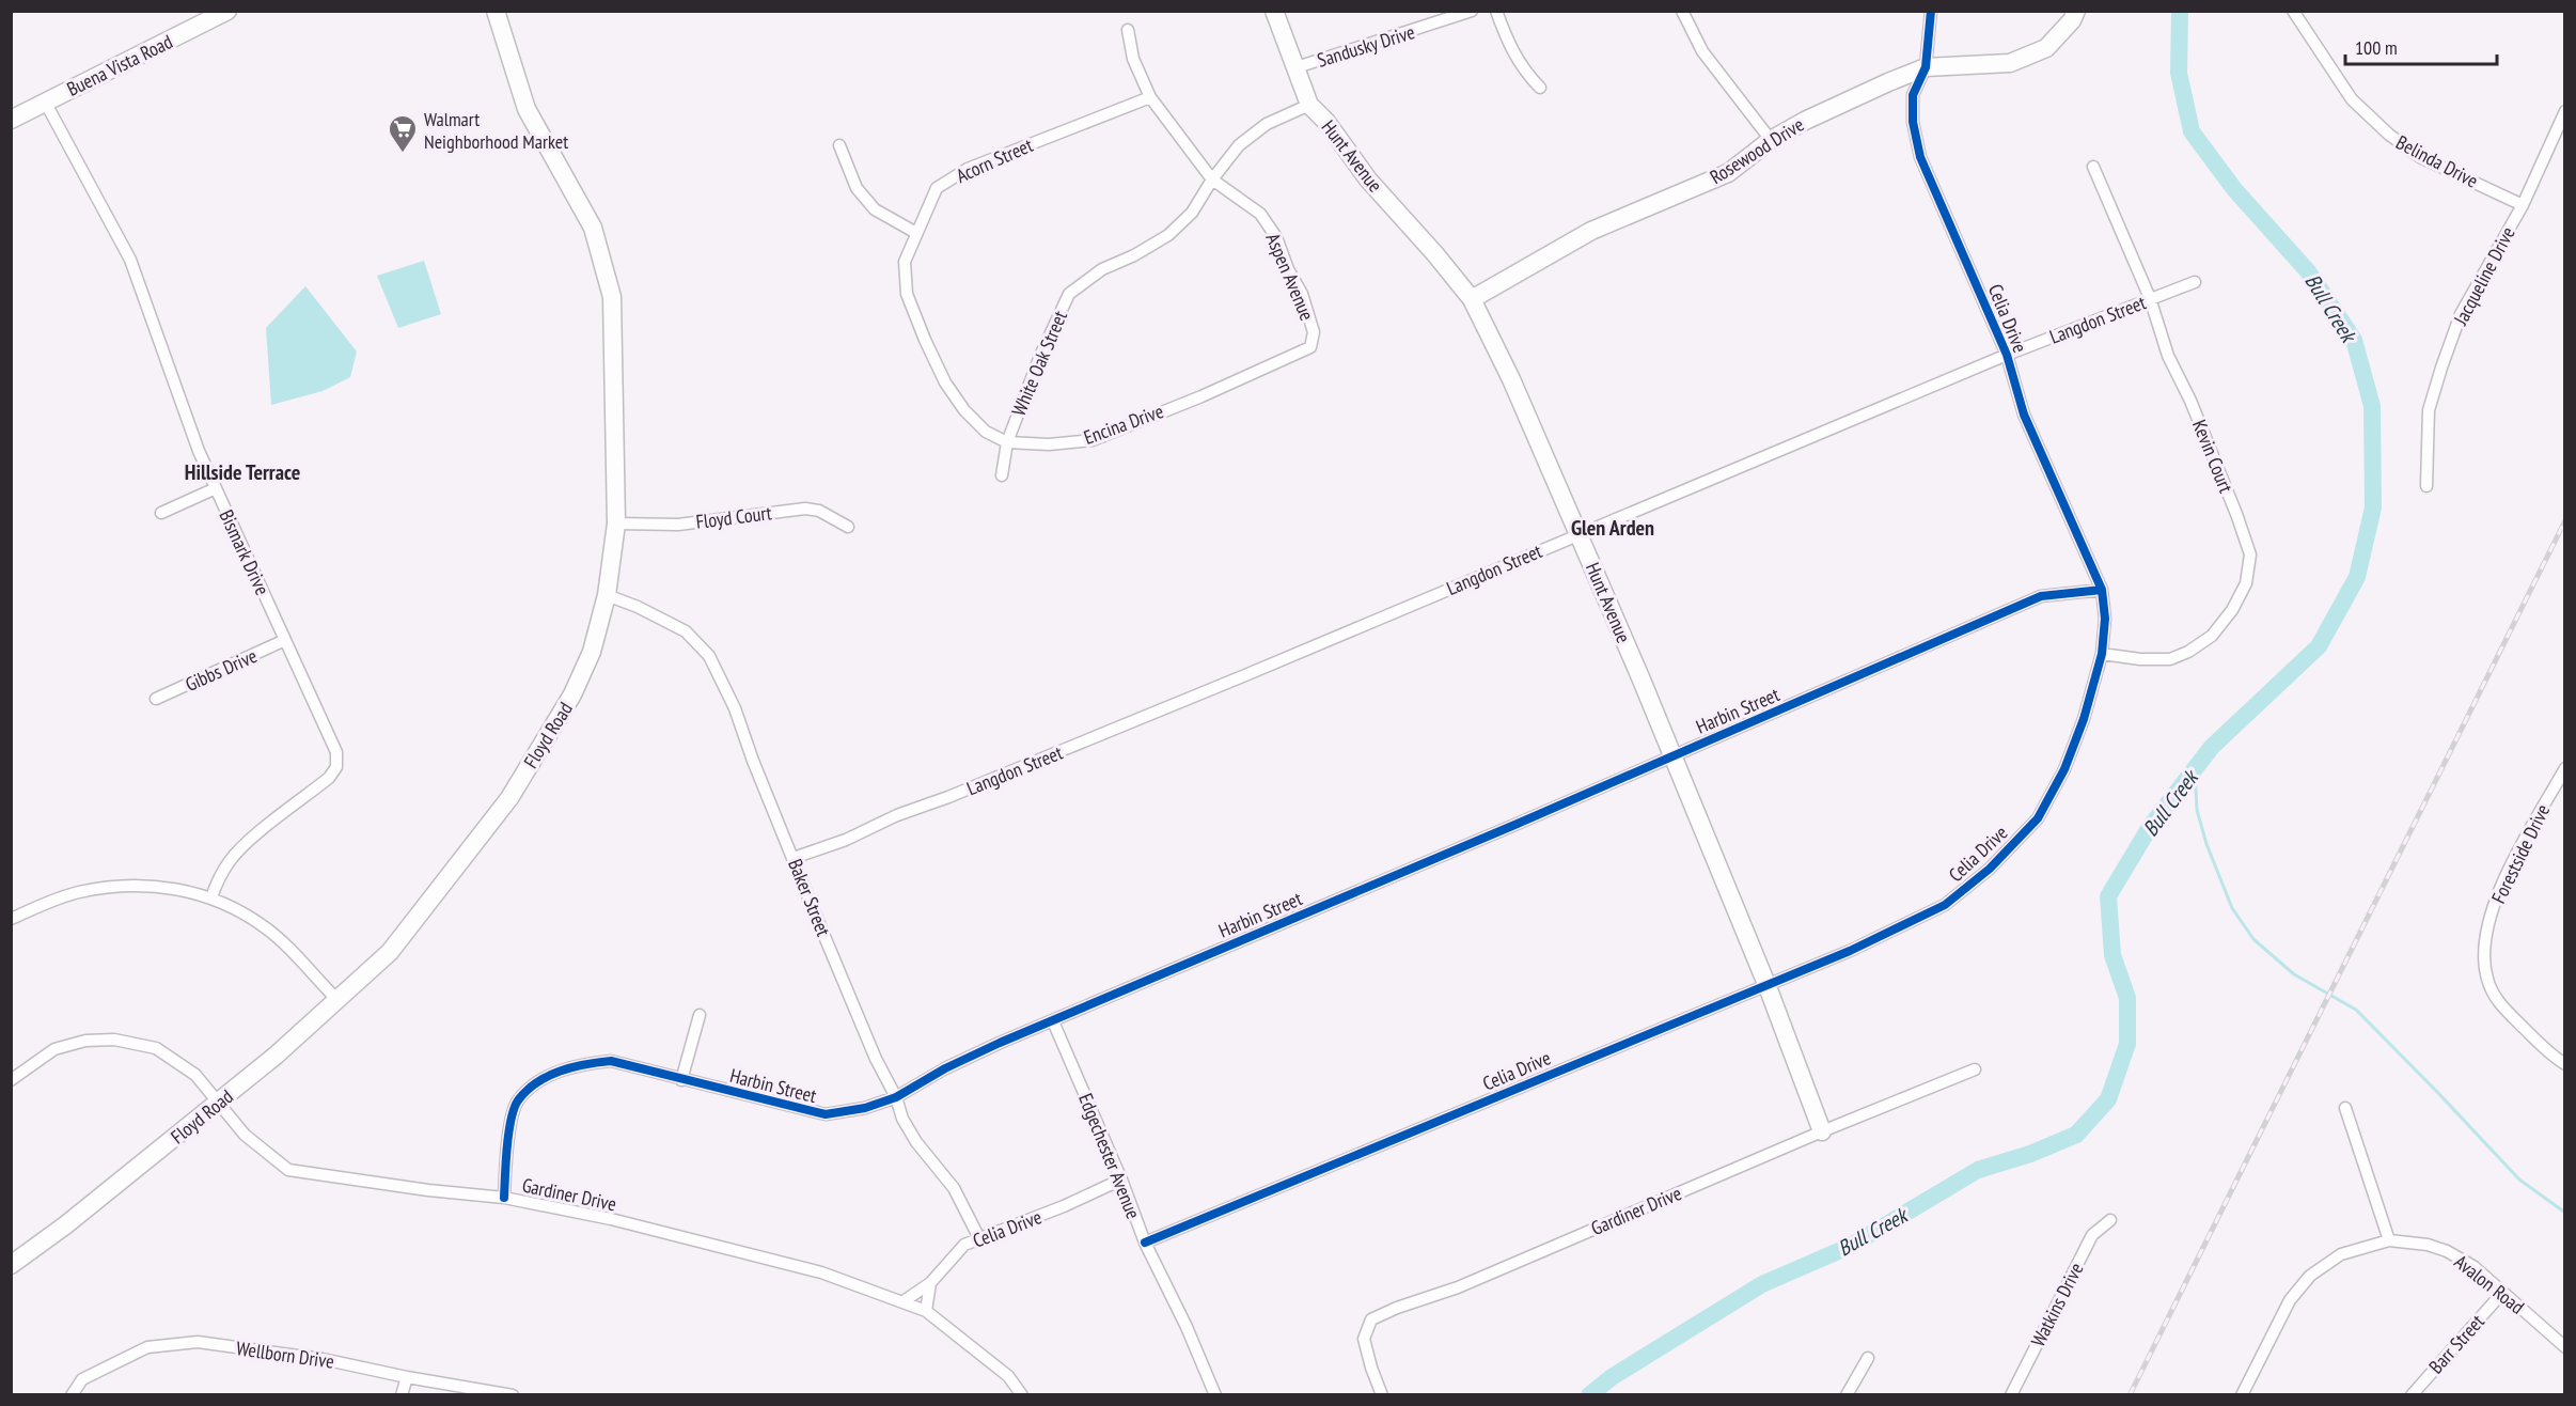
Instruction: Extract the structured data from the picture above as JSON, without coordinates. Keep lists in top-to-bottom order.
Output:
{
  "streets": {
    "street": [
      "Sandusky Drive",
      "Buena Vista Road",
      "Rosewood Drive",
      "Hunt Avenue",
      "Acorn Street",
      "Belinda Drive",
      "Jacqueline Drive",
      "Aspen Avenue",
      "Celia Drive",
      "Langdon Street",
      "White Oak Street",
      "Encina Drive",
      "Kevin Court",
      "Floyd Court",
      "Bismark Drive",
      "Gibbs Drive",
      "Harbin Street",
      "Floyd Road",
      "Forestside Drive",
      "Baker Street",
      "Edgechester Avenue",
      "Gardiner Drive",
      "Avalon Road",
      "Watkins Drive",
      "Barr Street",
      "Wellborn Drive"
    ]
  },
  "crossings": [
    ["Sandusky Drive", "Hunt Avenue"],
    ["Buena Vista Road", "Bismark Drive"],
    ["Rosewood Drive", "Hunt Avenue"],
    ["Rosewood Drive", "Celia Drive"],
    ["Hunt Avenue", "Celia Drive"],
    ["Hunt Avenue", "Langdon Street"],
    ["Hunt Avenue", "White Oak Street"],
    ["Hunt Avenue", "Harbin Street"],
    ["Hunt Avenue", "Gardiner Drive"],
    ["Acorn Street", "Aspen Avenue"],
    ["Acorn Street", "White Oak Street"],
    ["Acorn Street", "Encina Drive"],
    ["Belinda Drive", "Jacqueline Drive"],
    ["Aspen Avenue", "White Oak Street"],
    ["Aspen Avenue", "Encina Drive"],
    ["Celia Drive", "Langdon Street"],
    ["Celia Drive", "Kevin Court"],
    ["Celia Drive", "Harbin Street"],
    ["Celia Drive", "Baker Street"],
    ["Celia Drive", "Edgechester Avenue"],
    ["Celia Drive", "Gardiner Drive"],
    ["Langdon Street", "Kevin Court"],
    ["Langdon Street", "Baker Street"],
    ["White Oak Street", "Encina Drive"],
    ["Floyd Court", "Floyd Road"],
    ["Bismark Drive", "Gibbs Drive"],
    ["Harbin Street", "Baker Street"],
    ["Harbin Street", "Edgechester Avenue"],
    ["Harbin Street", "Gardiner Drive"],
    ["Floyd Road", "Baker Street"],
    ["Floyd Road", "Gardiner Drive"],
    ["Avalon Road", "Barr Street"]
  ],
  "districts": ["Hillside Terrace", "Glen Arden"],
  "water": ["Bull Creek"],
  "places": {
    "supermarket": ["Walmart Neighborhood Market"]
  },
  "scale_bar": "100 m"
}
